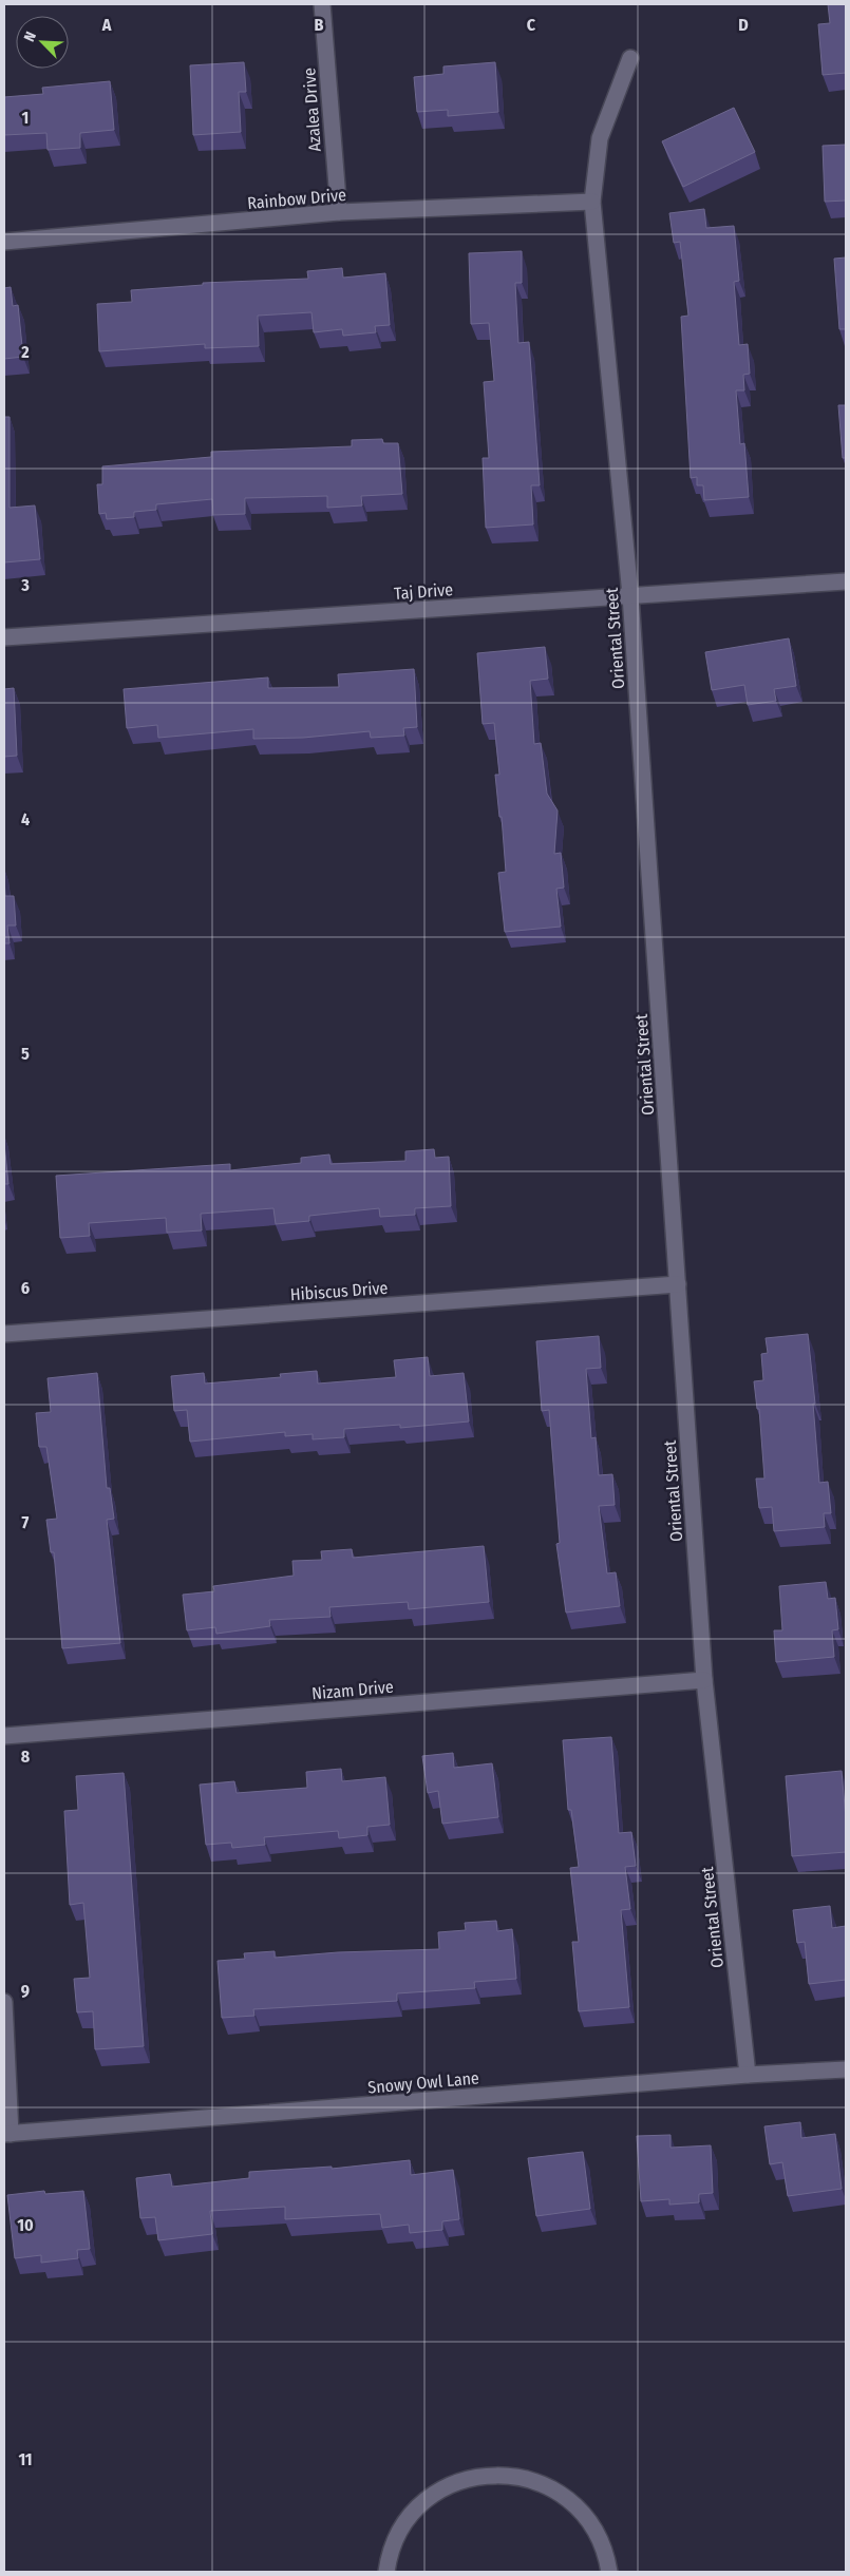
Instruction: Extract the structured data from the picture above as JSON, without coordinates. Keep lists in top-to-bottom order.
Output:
{
  "streets": {
    "street": [
      "Azalea Drive",
      "Rainbow Drive",
      "Taj Drive",
      "Oriental Street",
      "Hibiscus Drive",
      "Nizam Drive",
      "Snowy Owl Lane"
    ]
  },
  "crossings": [
    ["Azalea Drive", "Rainbow Drive"],
    ["Rainbow Drive", "Oriental Street"],
    ["Taj Drive", "Oriental Street"],
    ["Oriental Street", "Hibiscus Drive"],
    ["Oriental Street", "Nizam Drive"],
    ["Oriental Street", "Snowy Owl Lane"]
  ],
  "north": "top left",
  "grid": {
    "columns": [
      "A",
      "B",
      "C",
      "D"
    ],
    "rows": [
      "1",
      "2",
      "3",
      "4",
      "5",
      "6",
      "7",
      "8",
      "9",
      "10",
      "11"
    ]
  }
}
